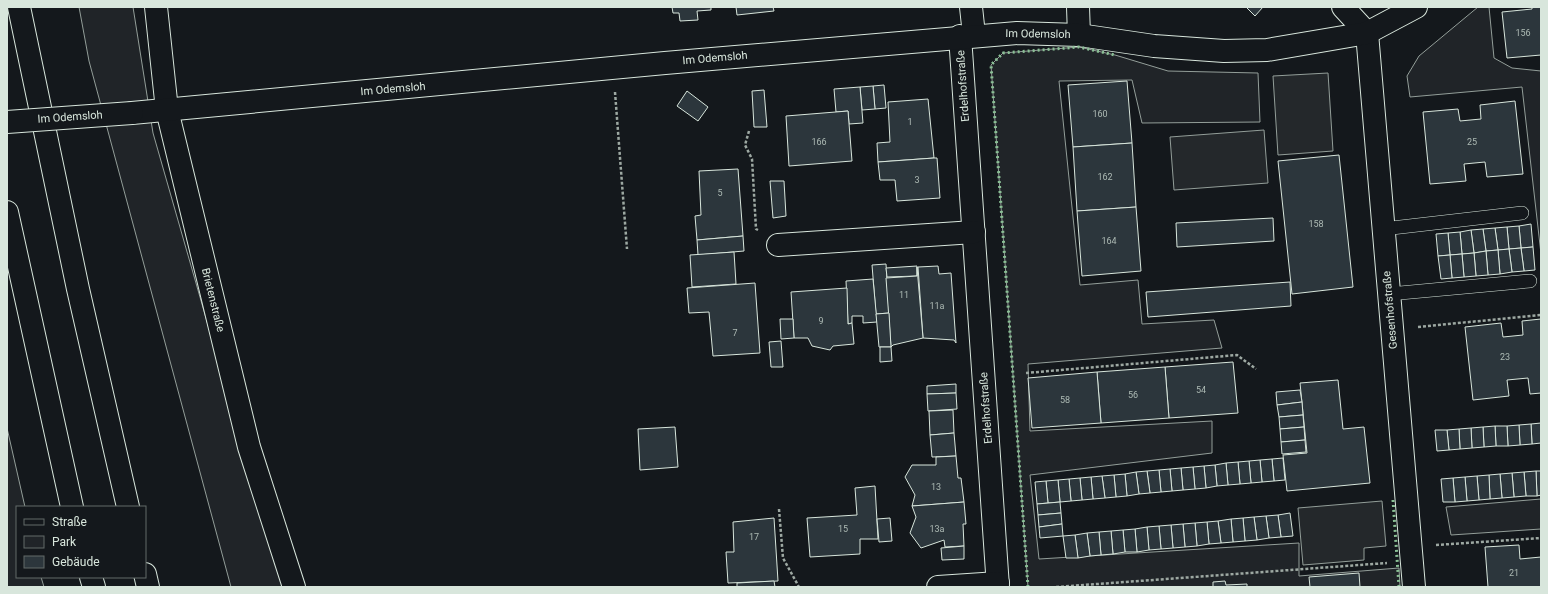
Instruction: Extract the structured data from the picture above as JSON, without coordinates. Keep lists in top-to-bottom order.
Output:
{
  "streets": {
    "main road": [
      "Im Odemsloh",
      "Erdelhofstraße",
      "Brietenstraße",
      "Gesenhofstraße"
    ]
  },
  "crossings": [
    ["Im Odemsloh", "Erdelhofstraße"],
    ["Im Odemsloh", "Brietenstraße"],
    ["Im Odemsloh", "Gesenhofstraße"]
  ],
  "house_numbers": [
    "156",
    "160",
    "1",
    "166",
    "25",
    "162",
    "3",
    "5",
    "158",
    "164",
    "11",
    "11a",
    "9",
    "7",
    "23",
    "54",
    "56",
    "58",
    "13",
    "15",
    "13a",
    "17",
    "21"
  ],
  "legend": ["Straße", "Park", "Gebäude"]
}
